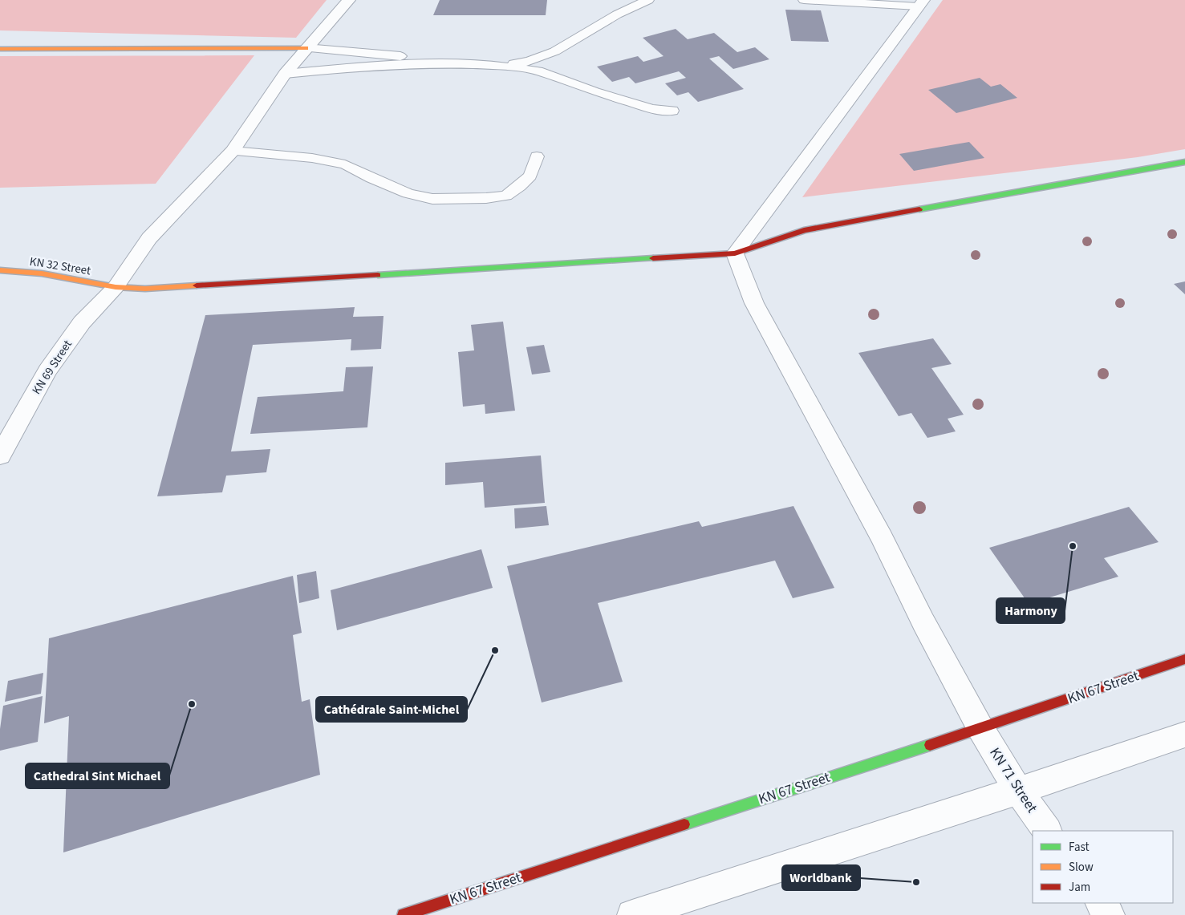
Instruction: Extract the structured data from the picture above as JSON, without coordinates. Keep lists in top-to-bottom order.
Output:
{
  "streets": {
    "street": [
      "KN 32 Street",
      "KN 69 Street",
      "KN 67 Street",
      "KN 71 Street"
    ]
  },
  "crossings": [
    ["KN 32 Street", "KN 69 Street"],
    ["KN 32 Street", "KN 71 Street"],
    ["KN 67 Street", "KN 71 Street"]
  ],
  "places": [
    "Harmony",
    "Cathédrale Saint-Michel",
    "Cathedral Sint Michael",
    "Worldbank"
  ],
  "legend": ["Fast", "Slow", "Jam"]
}
